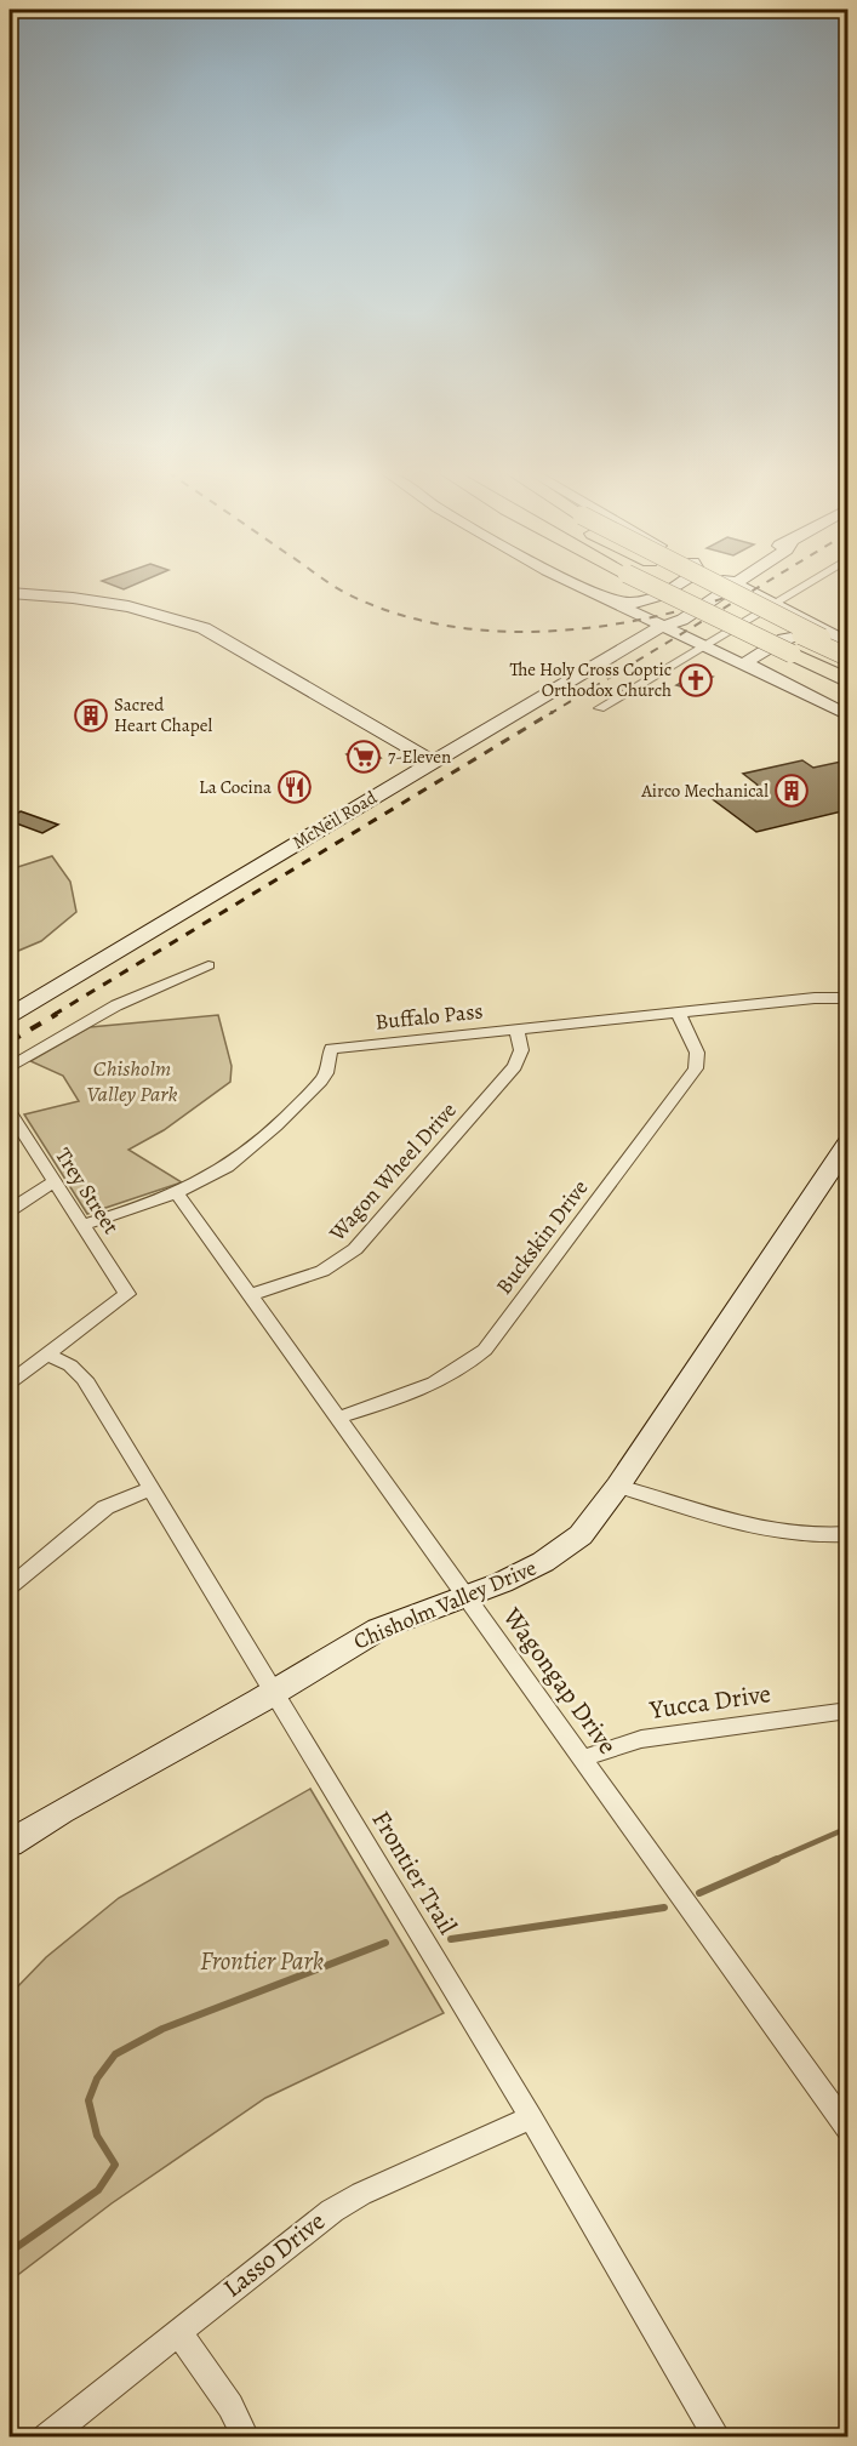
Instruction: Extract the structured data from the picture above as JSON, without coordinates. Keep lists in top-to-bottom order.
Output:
{
  "streets": {
    "main road": ["McNeil Road", "Chisholm Valley Drive"],
    "street": [
      "Buffalo Pass",
      "Wagon Wheel Drive",
      "Trey Street",
      "Buckskin Drive",
      "Wagongap Drive",
      "Yucca Drive",
      "Frontier Trail",
      "Lasso Drive"
    ]
  },
  "crossings": [
    ["Buffalo Pass", "Wagon Wheel Drive"],
    ["Buffalo Pass", "Trey Street"],
    ["Buffalo Pass", "Buckskin Drive"],
    ["Buffalo Pass", "Wagongap Drive"],
    ["Wagon Wheel Drive", "Wagongap Drive"],
    ["Trey Street", "Frontier Trail"],
    ["Buckskin Drive", "Wagongap Drive"],
    ["Chisholm Valley Drive", "Wagongap Drive"],
    ["Chisholm Valley Drive", "Frontier Trail"],
    ["Wagongap Drive", "Yucca Drive"],
    ["Frontier Trail", "Lasso Drive"]
  ],
  "parks": ["Chisholm Valley Park", "Frontier Park"],
  "places": {
    "church": ["The Holy Cross Coptic Orthodox Church"],
    "building": ["Sacred Heart Chapel", "Airco Mechanical"],
    "supermarket": ["7-Eleven"],
    "restaurant": ["La Cocina"]
  }
}
